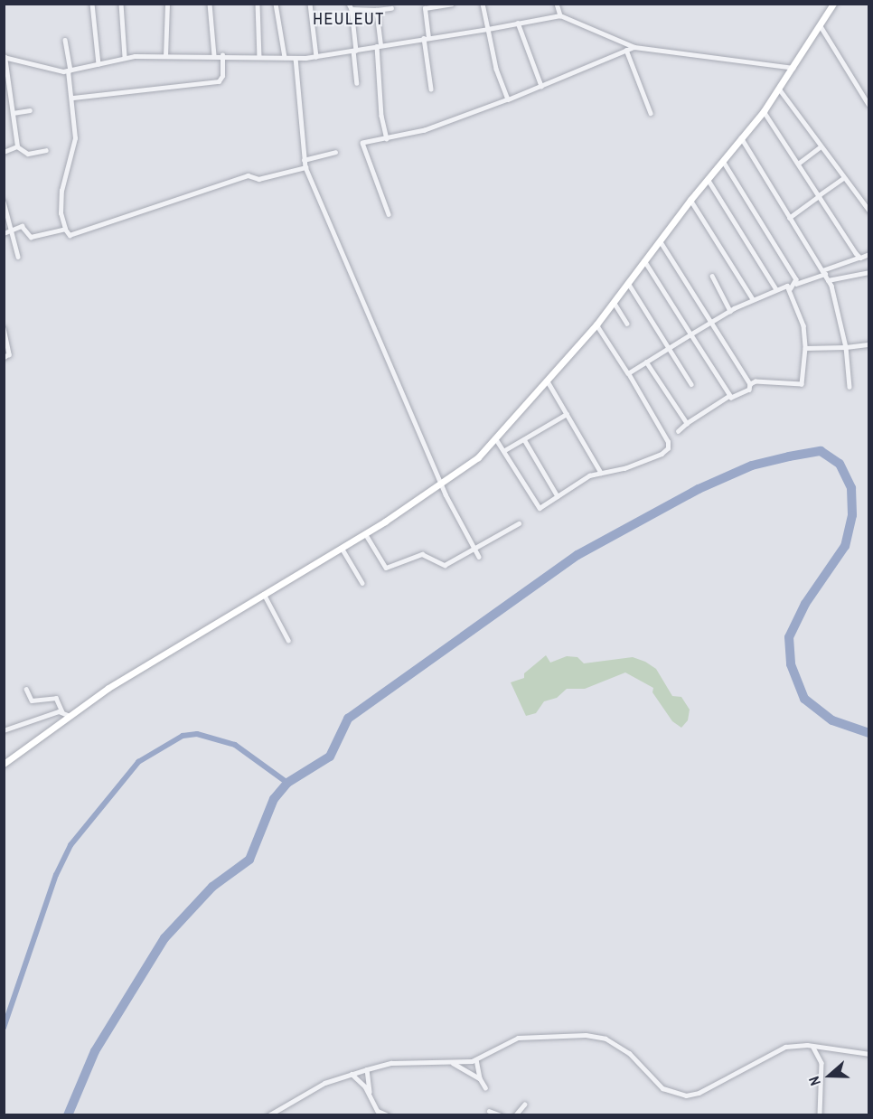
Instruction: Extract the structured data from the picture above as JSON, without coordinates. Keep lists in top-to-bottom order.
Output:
{
  "districts": ["HEULEUT"],
  "north": "left"
}
